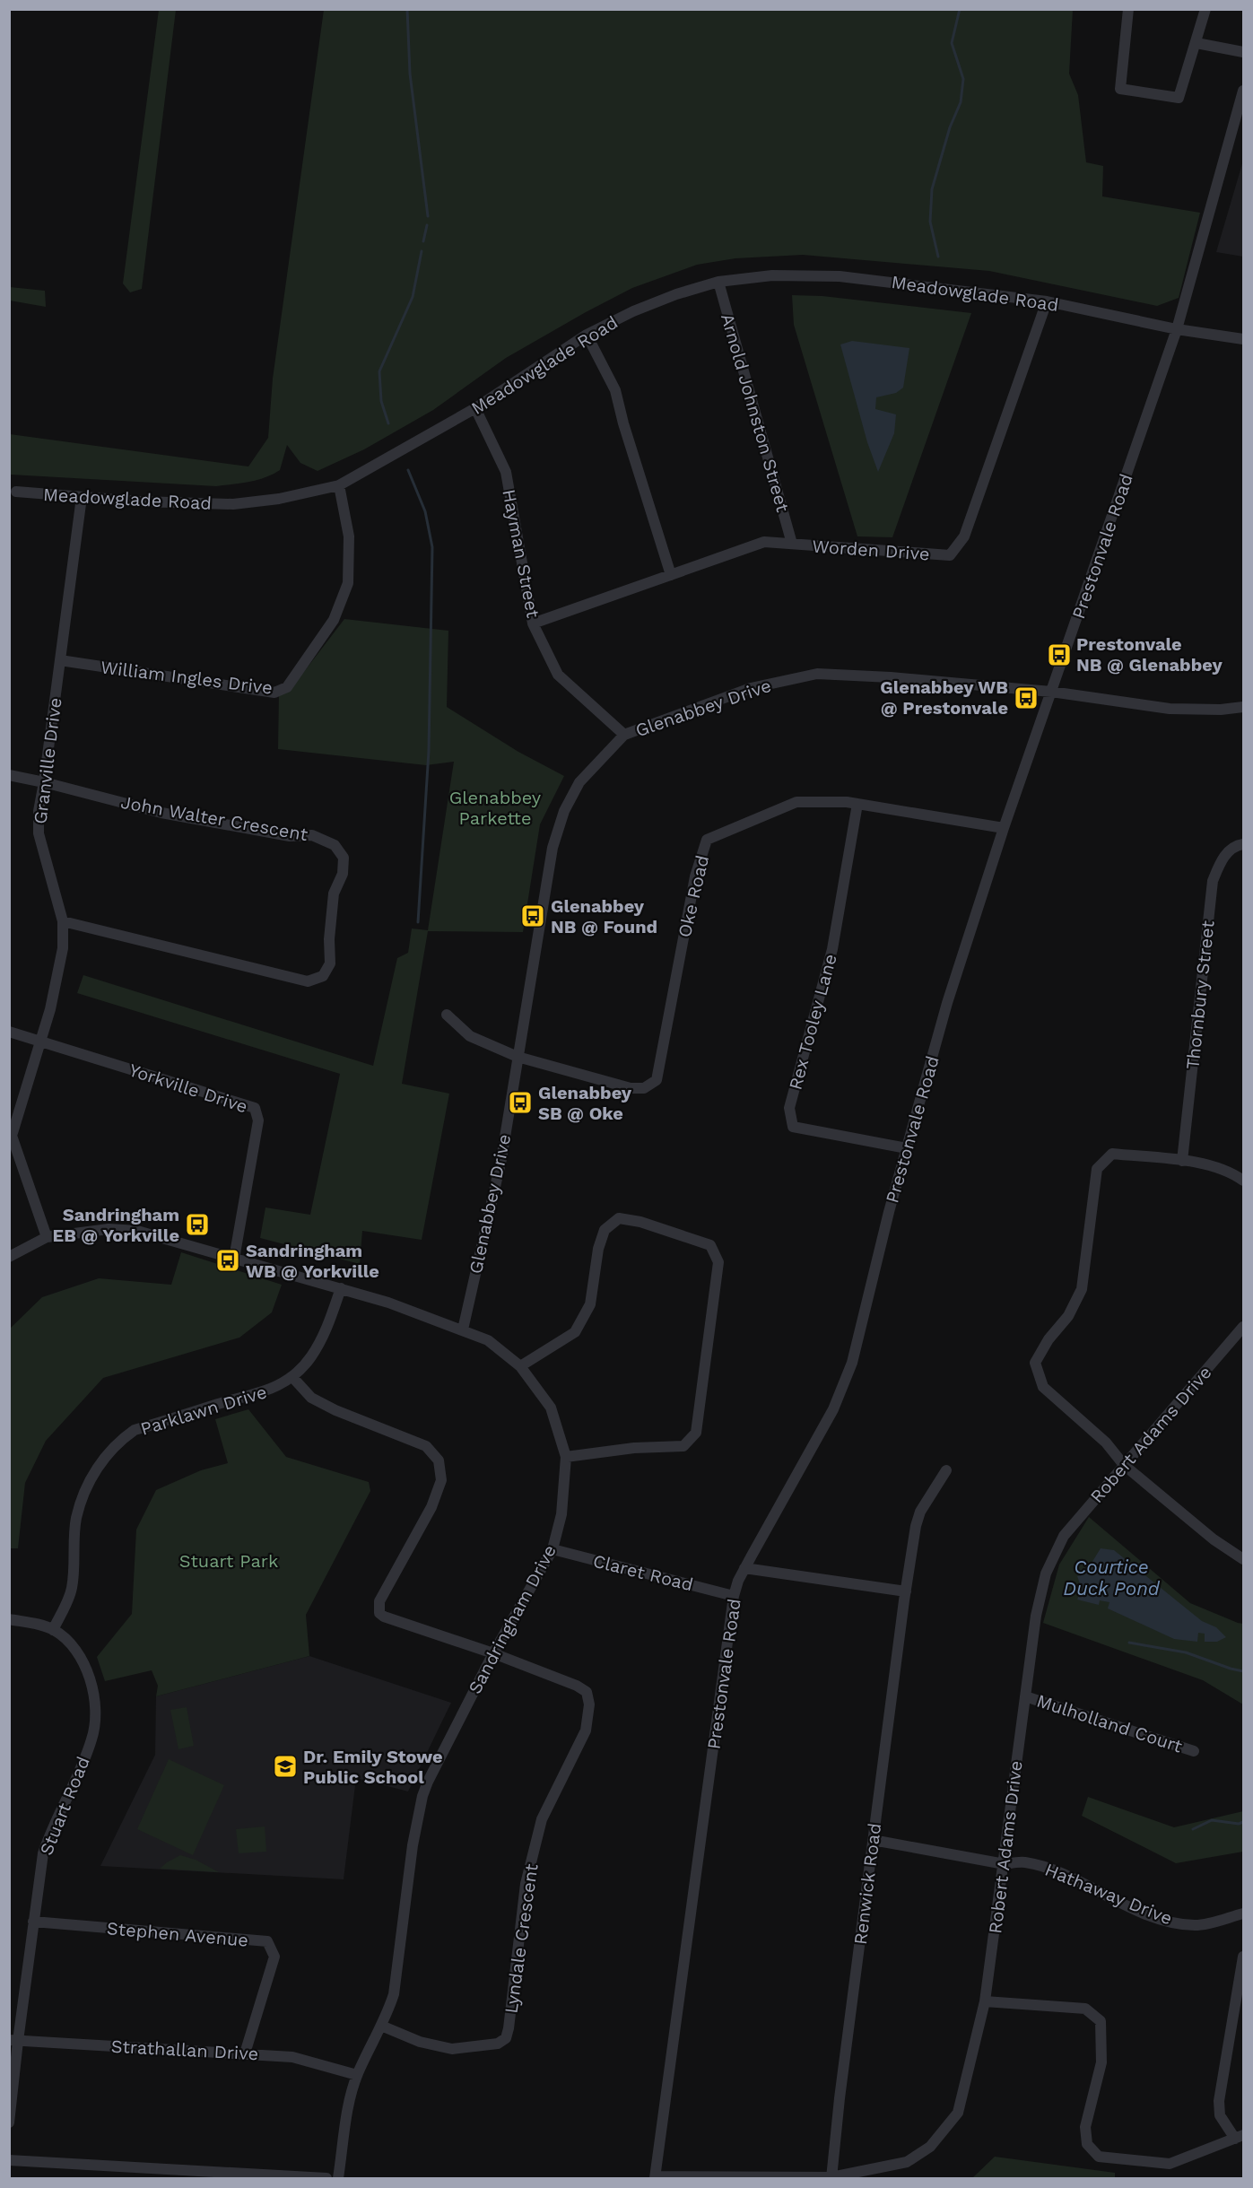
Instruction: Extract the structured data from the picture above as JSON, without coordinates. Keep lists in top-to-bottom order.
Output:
{
  "streets": {
    "street": [
      "Meadowglade Road",
      "Arnold Johnston Street",
      "Prestonvale Road",
      "Worden Drive",
      "Hayman Street",
      "William Ingles Drive",
      "Glenabbey Drive",
      "Granville Drive",
      "John Walter Crescent",
      "Oke Road",
      "Thornbury Street",
      "Rex Tooley Lane",
      "Yorkville Drive",
      "Parklawn Drive",
      "Robert Adams Drive",
      "Claret Road",
      "Sandringham Drive",
      "Mulholland Court",
      "Stuart Road",
      "Renwick Road",
      "Hathaway Drive",
      "Stephen Avenue",
      "Lyndale Crescent",
      "Strathallan Drive"
    ]
  },
  "crossings": [
    ["Meadowglade Road", "Arnold Johnston Street"],
    ["Meadowglade Road", "Prestonvale Road"],
    ["Meadowglade Road", "Worden Drive"],
    ["Meadowglade Road", "Hayman Street"],
    ["Meadowglade Road", "William Ingles Drive"],
    ["Meadowglade Road", "Granville Drive"],
    ["Arnold Johnston Street", "Worden Drive"],
    ["Prestonvale Road", "Glenabbey Drive"],
    ["Prestonvale Road", "Oke Road"],
    ["Prestonvale Road", "Rex Tooley Lane"],
    ["Prestonvale Road", "Robert Adams Drive"],
    ["Prestonvale Road", "Claret Road"],
    ["Worden Drive", "Hayman Street"],
    ["Hayman Street", "Glenabbey Drive"],
    ["William Ingles Drive", "Granville Drive"],
    ["Glenabbey Drive", "Oke Road"],
    ["Glenabbey Drive", "Sandringham Drive"],
    ["Granville Drive", "John Walter Crescent"],
    ["Granville Drive", "Yorkville Drive"],
    ["Granville Drive", "Sandringham Drive"],
    ["Oke Road", "Rex Tooley Lane"],
    ["Yorkville Drive", "Sandringham Drive"],
    ["Parklawn Drive", "Sandringham Drive"],
    ["Parklawn Drive", "Stuart Road"],
    ["Robert Adams Drive", "Mulholland Court"],
    ["Robert Adams Drive", "Renwick Road"],
    ["Robert Adams Drive", "Hathaway Drive"],
    ["Claret Road", "Sandringham Drive"],
    ["Sandringham Drive", "Lyndale Crescent"],
    ["Sandringham Drive", "Strathallan Drive"],
    ["Stuart Road", "Stephen Avenue"],
    ["Stuart Road", "Strathallan Drive"],
    ["Renwick Road", "Hathaway Drive"],
    ["Stephen Avenue", "Strathallan Drive"]
  ],
  "water": ["Courtice Duck Pond"],
  "parks": ["Glenabbey Parkette", "Stuart Park"],
  "places": {
    "bus stop": [
      "Prestonvale NB @ Glenabbey",
      "Glenabbey WB @ Prestonvale",
      "Glenabbey NB @ Found",
      "Glenabbey SB @ Oke",
      "Sandringham EB @ Yorkville",
      "Sandringham WB @ Yorkville"
    ],
    "school or university": ["Dr. Emily Stowe Public School"]
  }
}
